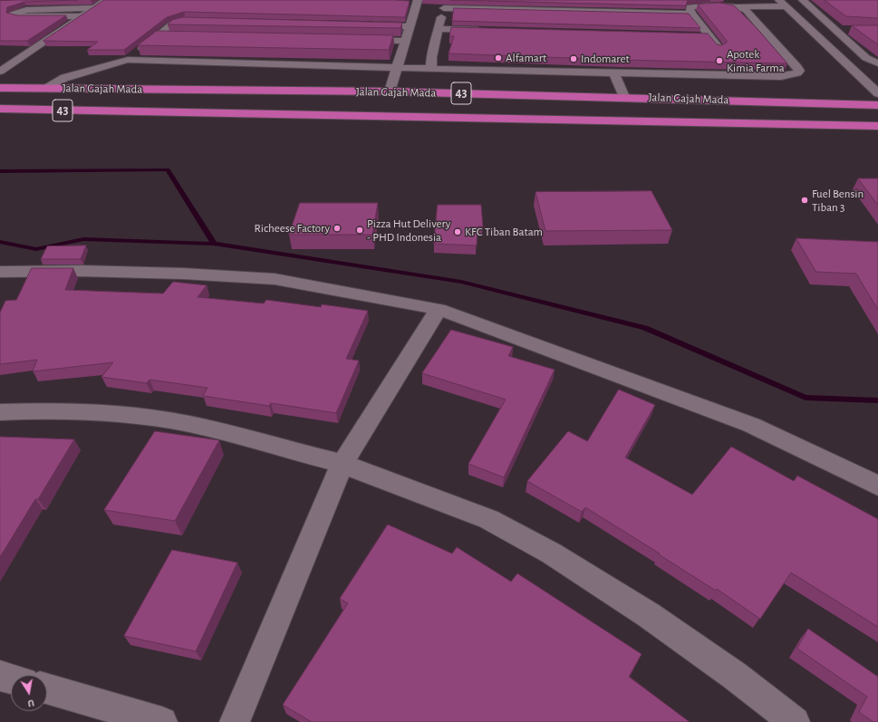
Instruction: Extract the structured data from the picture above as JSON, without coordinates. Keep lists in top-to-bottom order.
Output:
{
  "streets": {
    "highway": ["Jalan Gajah Mada", "43"]
  },
  "places": [
    "Alfamart",
    "Indomaret",
    "Apotek Kimia Farma",
    "Fuel Bensin Tiban 3",
    "Richeese Factory",
    "Pizza Hut Delivery - PHD Indonesia",
    "KFC Tiban Batam"
  ],
  "north": "bottom"
}
